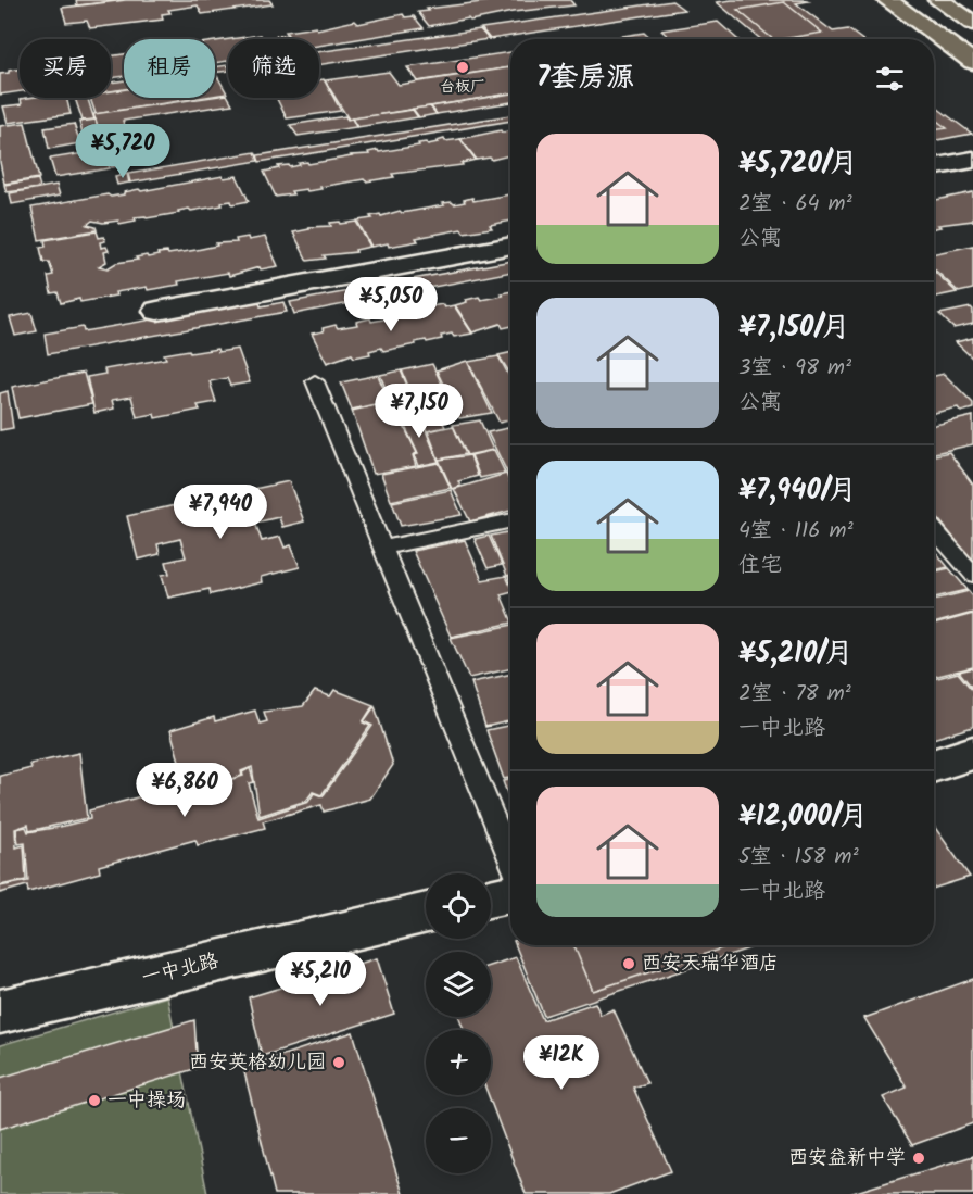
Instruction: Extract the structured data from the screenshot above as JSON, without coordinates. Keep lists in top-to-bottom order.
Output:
{
  "streets": {
    "street": ["一中北路"]
  },
  "places": [
    "台板厂",
    "西安天瑞华酒店",
    "西安英格幼儿园",
    "一中操场",
    "西安益新中学"
  ],
  "page": {
    "chip": ["买房", "租房", "筛选"],
    "heading": "7套房源",
    "list": [
      {
        "name": "¥5,720/月",
        "note": "2室 · 64 m² · 公寓"
      },
      {
        "name": "¥7,150/月",
        "note": "3室 · 98 m² · 公寓"
      },
      {
        "name": "¥7,940/月",
        "note": "4室 · 116 m² · 住宅"
      },
      {
        "name": "¥5,210/月",
        "note": "2室 · 78 m² · 一中北路"
      },
      {
        "name": "¥12,000/月",
        "note": "5室 · 158 m² · 一中北路"
      }
    ],
    "price": [
      "¥5,720",
      "¥5,050",
      "¥7,150",
      "¥7,940",
      "¥6,860",
      "¥5,210",
      "¥12K"
    ],
    "map_buttons": ["+", "−"]
  }
}
